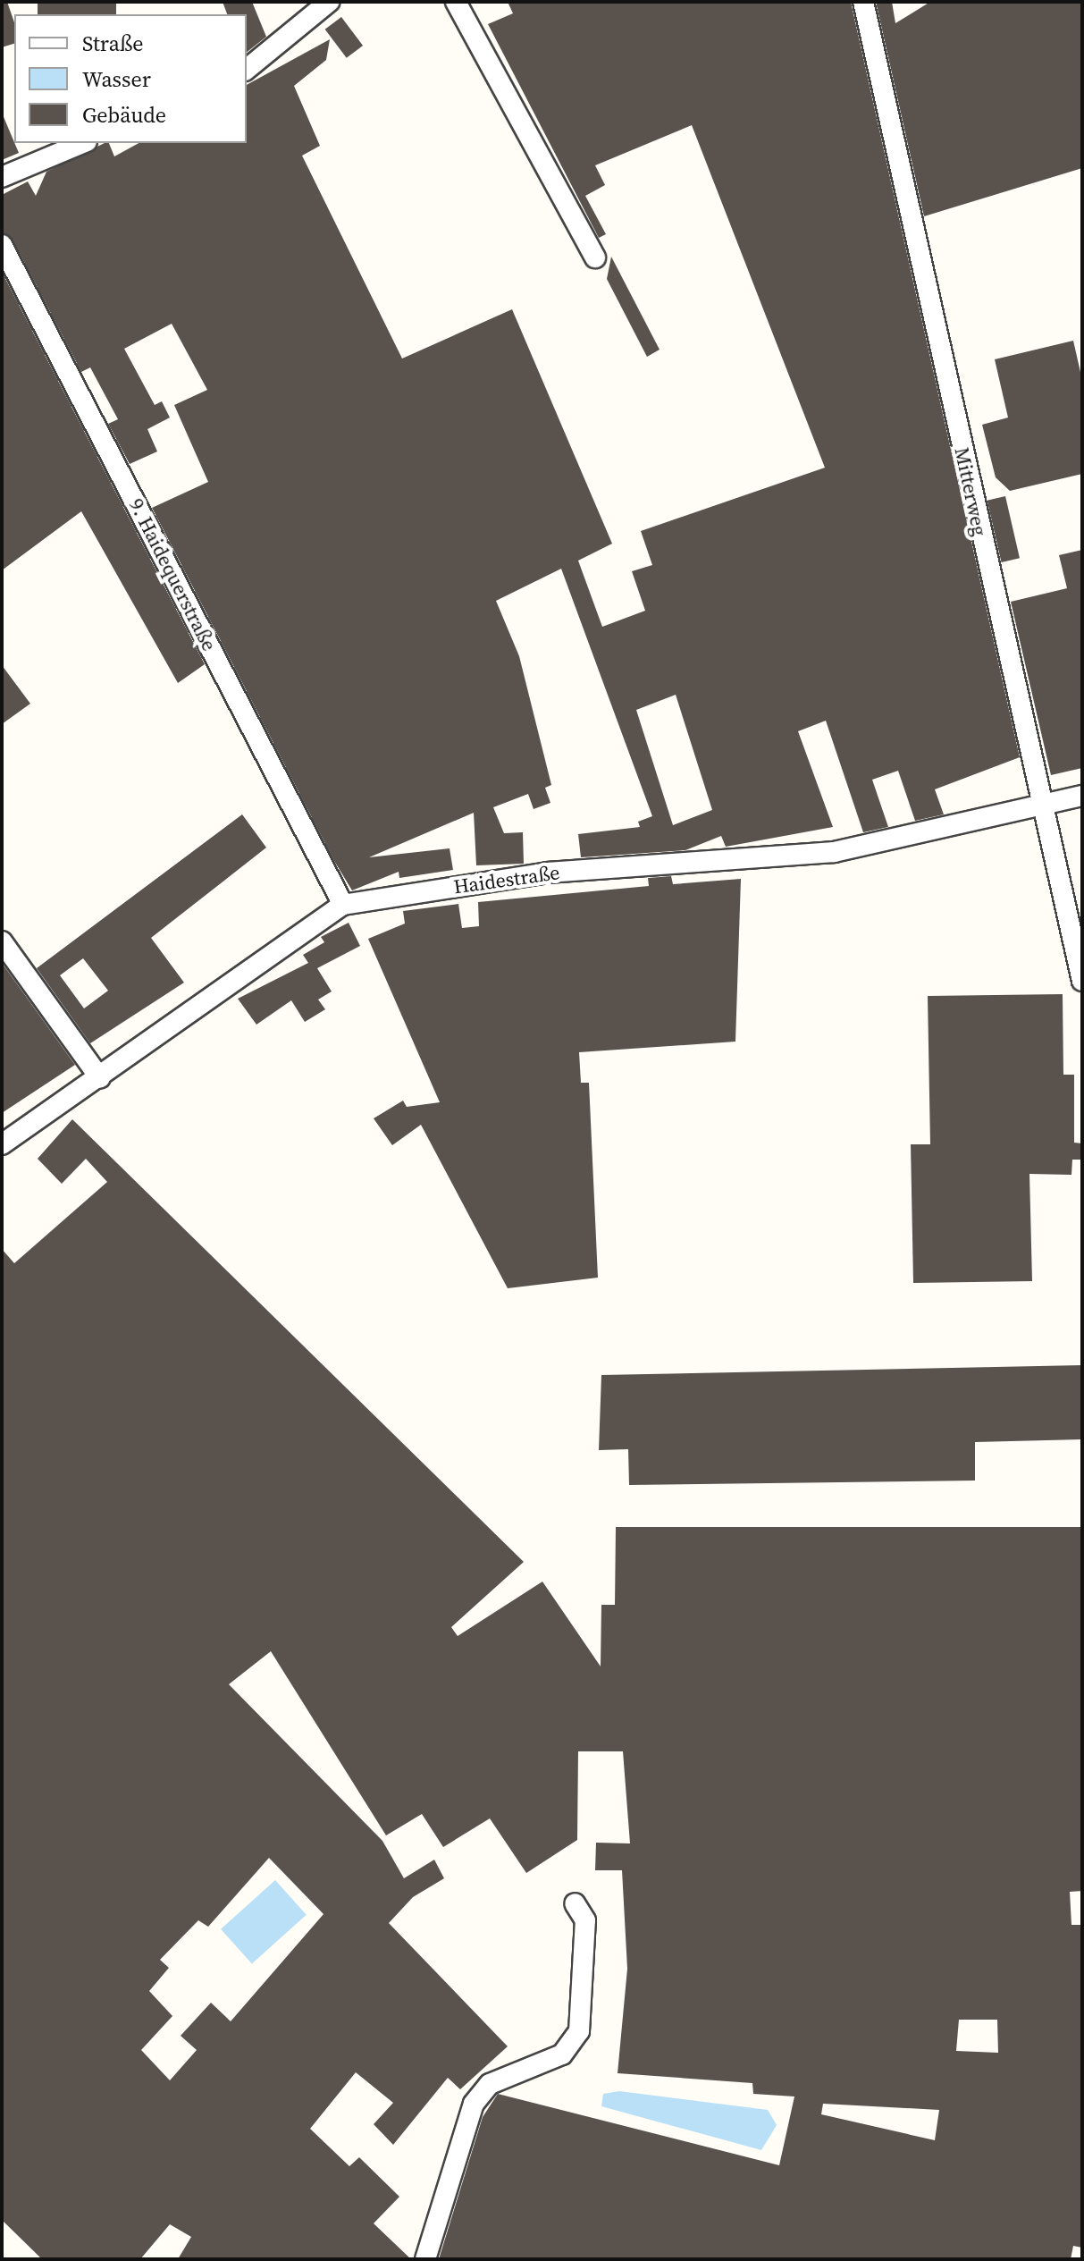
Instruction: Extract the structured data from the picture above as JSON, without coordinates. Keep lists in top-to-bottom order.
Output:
{
  "streets": {
    "street": ["Mitterweg", "9. Haidequerstraße", "Haidestraße"]
  },
  "crossings": [
    ["Mitterweg", "Haidestraße"],
    ["9. Haidequerstraße", "Haidestraße"]
  ],
  "legend": ["Straße", "Wasser", "Gebäude"]
}
